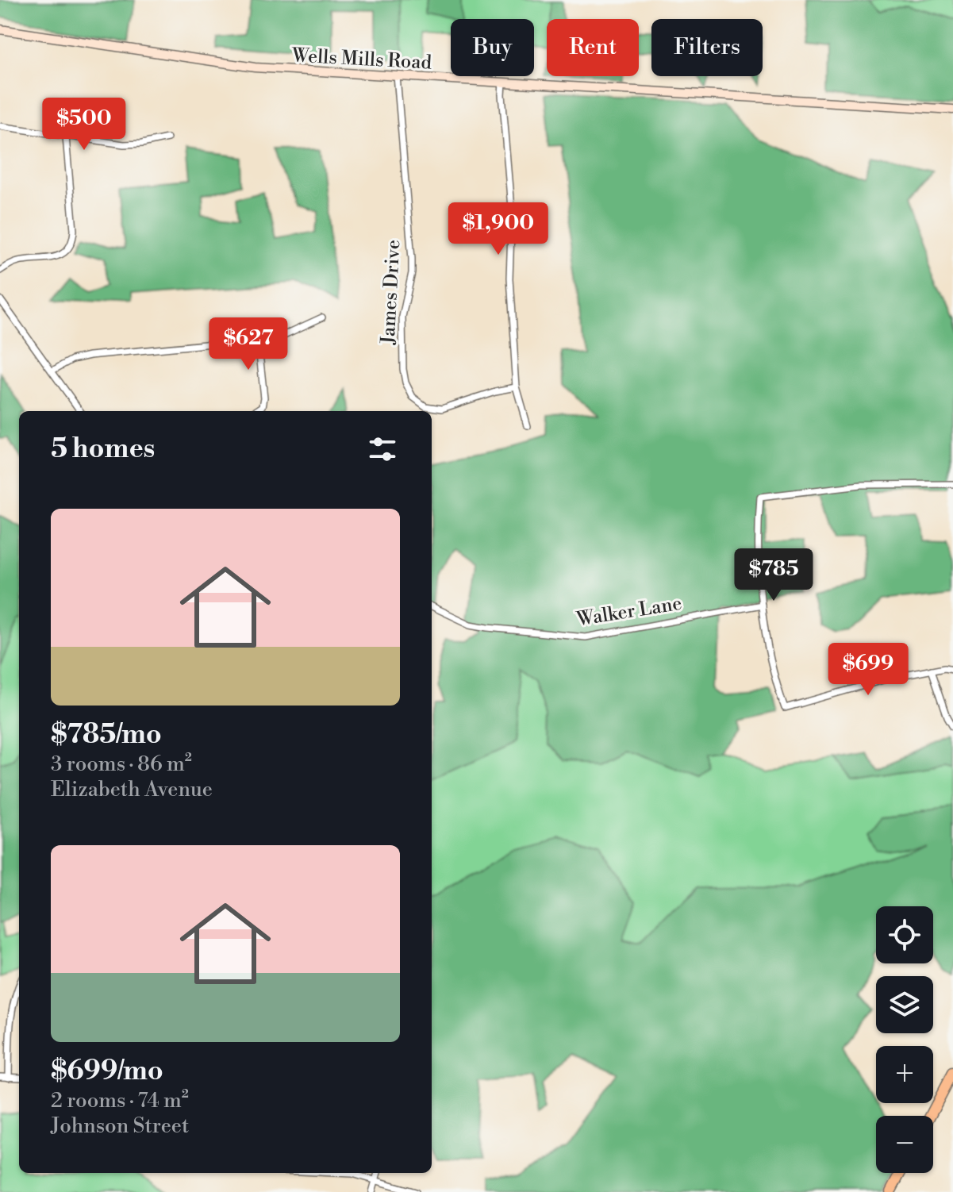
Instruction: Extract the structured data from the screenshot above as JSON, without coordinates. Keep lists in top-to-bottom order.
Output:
{
  "streets": {
    "main road": ["Wells Mills Road"],
    "street": ["James Drive", "Walker Lane"]
  },
  "crossings": [
    ["Wells Mills Road", "James Drive"]
  ],
  "page": {
    "chip": ["Buy", "Rent", "Filters"],
    "price": [
      "$500",
      "$1,900",
      "$627",
      "$785",
      "$699"
    ],
    "heading": "5 homes",
    "list": [
      {
        "name": "$785/mo",
        "note": "3 rooms · 86 m² · Elizabeth Avenue"
      },
      {
        "name": "$699/mo",
        "note": "2 rooms · 74 m² · Johnson Street"
      }
    ],
    "map_buttons": ["+", "−"]
  }
}
